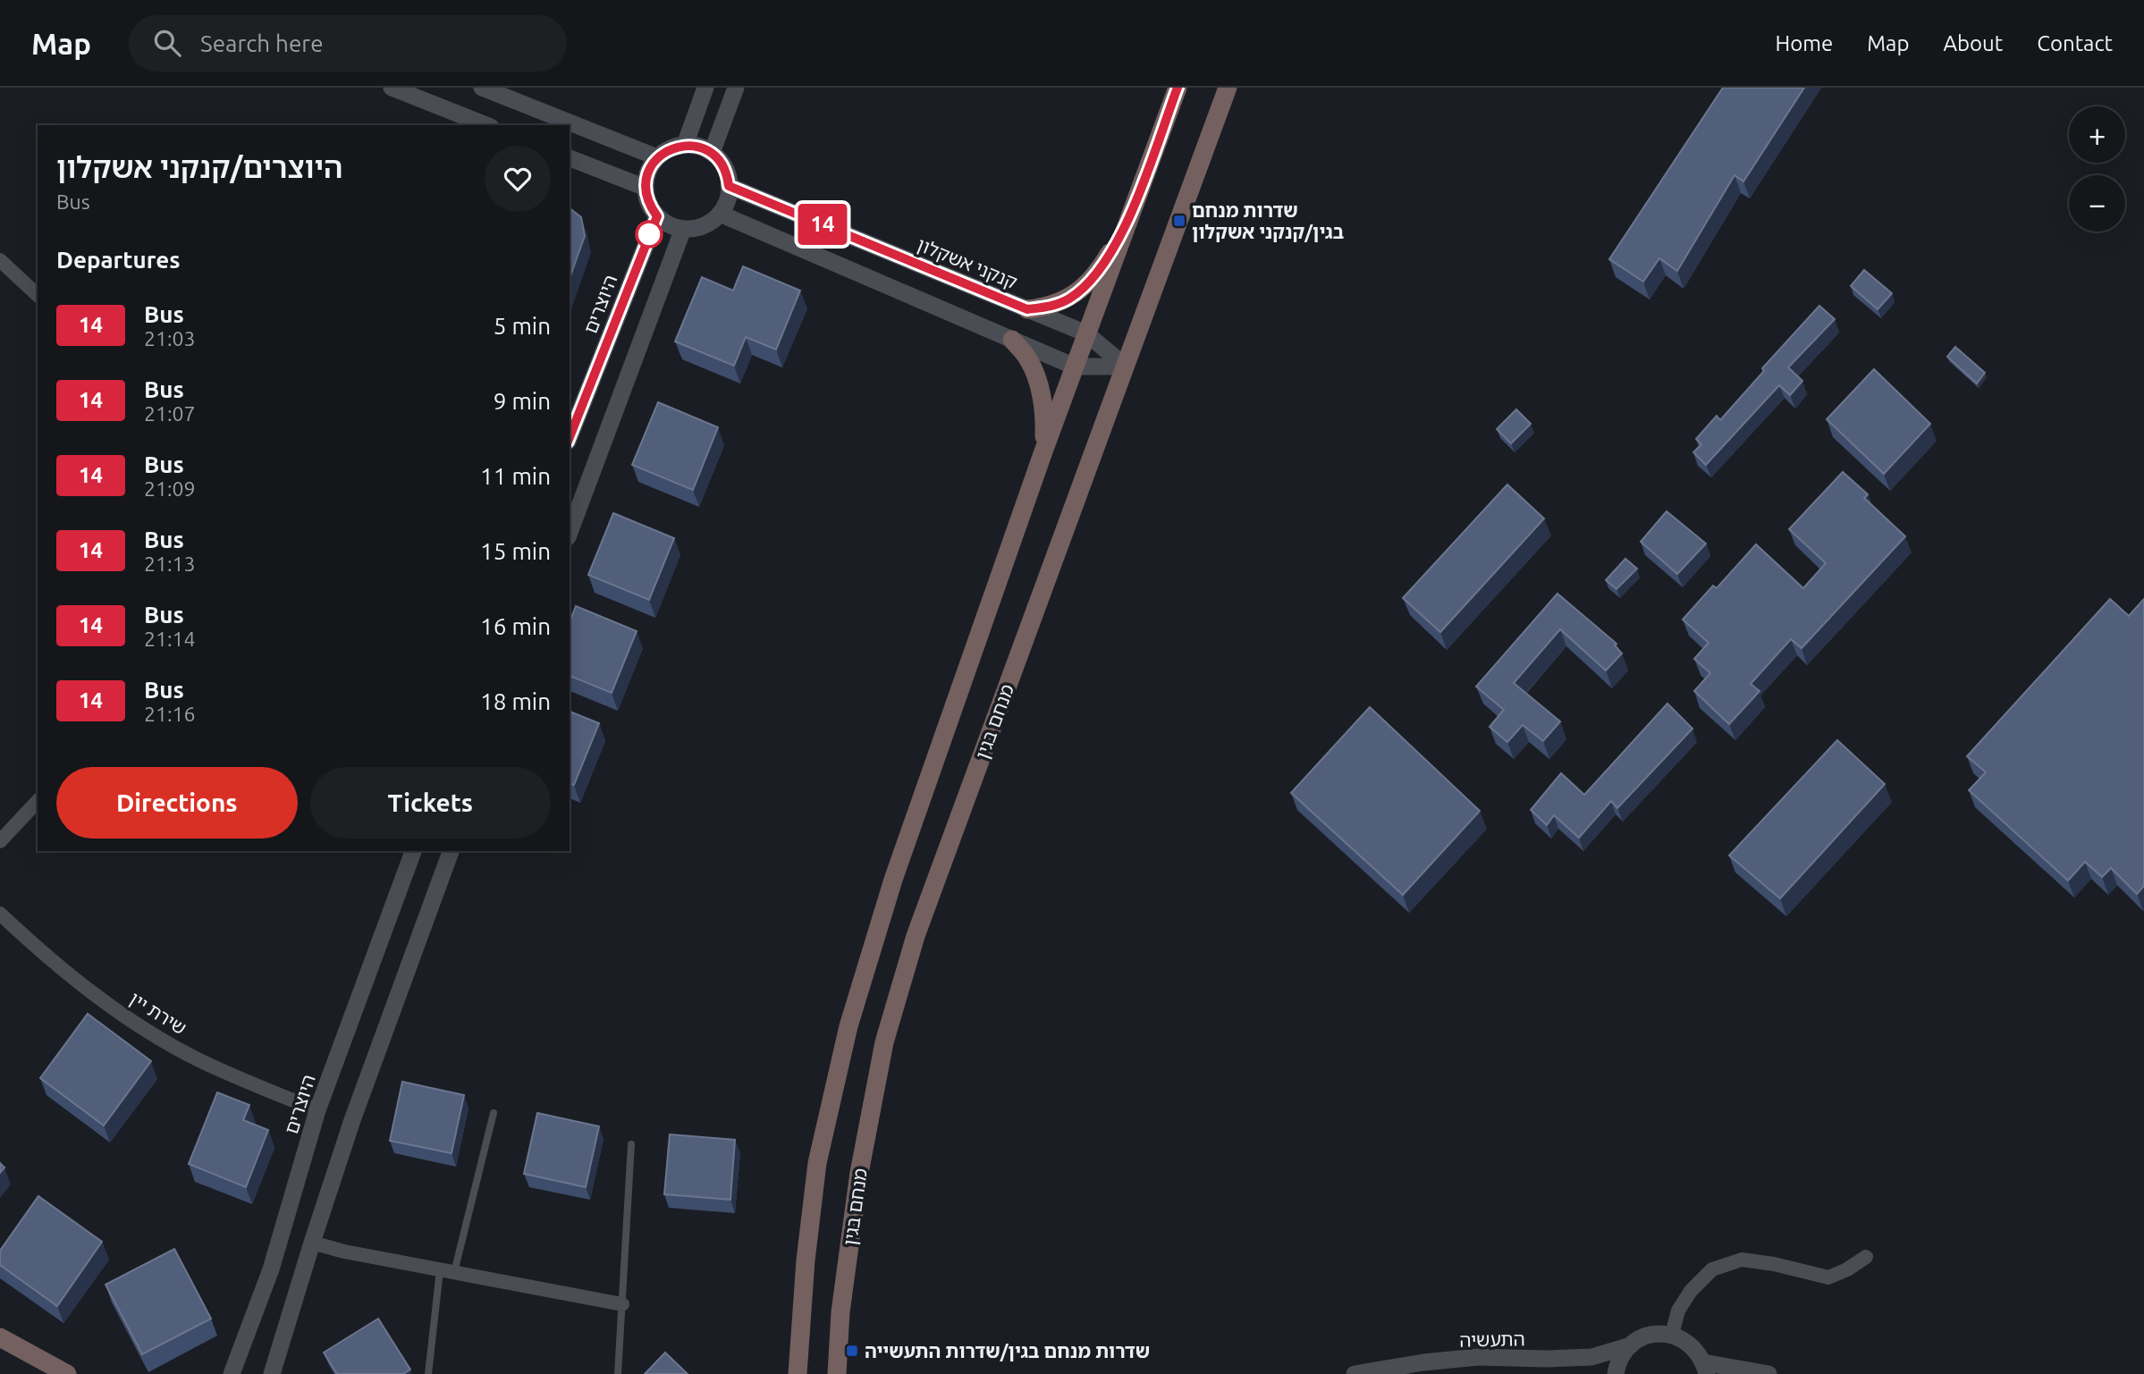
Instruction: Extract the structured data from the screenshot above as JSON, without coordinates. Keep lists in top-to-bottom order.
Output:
{
  "streets": {
    "main road": ["מנחם בגין"],
    "street": [
      "קנקני אשקלון",
      "היוצרים",
      "שירת יין",
      "התעשיה"
    ]
  },
  "crossings": [
    ["קנקני אשקלון", "היוצרים"],
    ["קנקני אשקלון", "מנחם בגין"],
    ["היוצרים", "שירת יין"]
  ],
  "places": {
    "transit": ["שדרות מנחם בגין/קנקני אשקלון", "שדרות מנחם בגין/שדרות התעשייה"]
  },
  "lines": ["bus line 14"],
  "page": {
    "header": "Map",
    "search": "Search here",
    "nav": [
      "Home",
      "Map",
      "About",
      "Contact"
    ],
    "on_map": "14",
    "map_buttons": ["+", "−"],
    "heading": [
      ["היוצרים/קנקני אשקלון", "Bus"],
      "Departures"
    ],
    "list": [
      {
        "mark": "14",
        "name": "Bus",
        "note": "21:03",
        "value": "5 min"
      },
      {
        "mark": "14",
        "name": "Bus",
        "note": "21:07",
        "value": "9 min"
      },
      {
        "mark": "14",
        "name": "Bus",
        "note": "21:09",
        "value": "11 min"
      },
      {
        "mark": "14",
        "name": "Bus",
        "note": "21:13",
        "value": "15 min"
      },
      {
        "mark": "14",
        "name": "Bus",
        "note": "21:14",
        "value": "16 min"
      },
      {
        "mark": "14",
        "name": "Bus",
        "note": "21:16",
        "value": "18 min"
      }
    ],
    "buttons": ["Directions", "Tickets"]
  }
}
